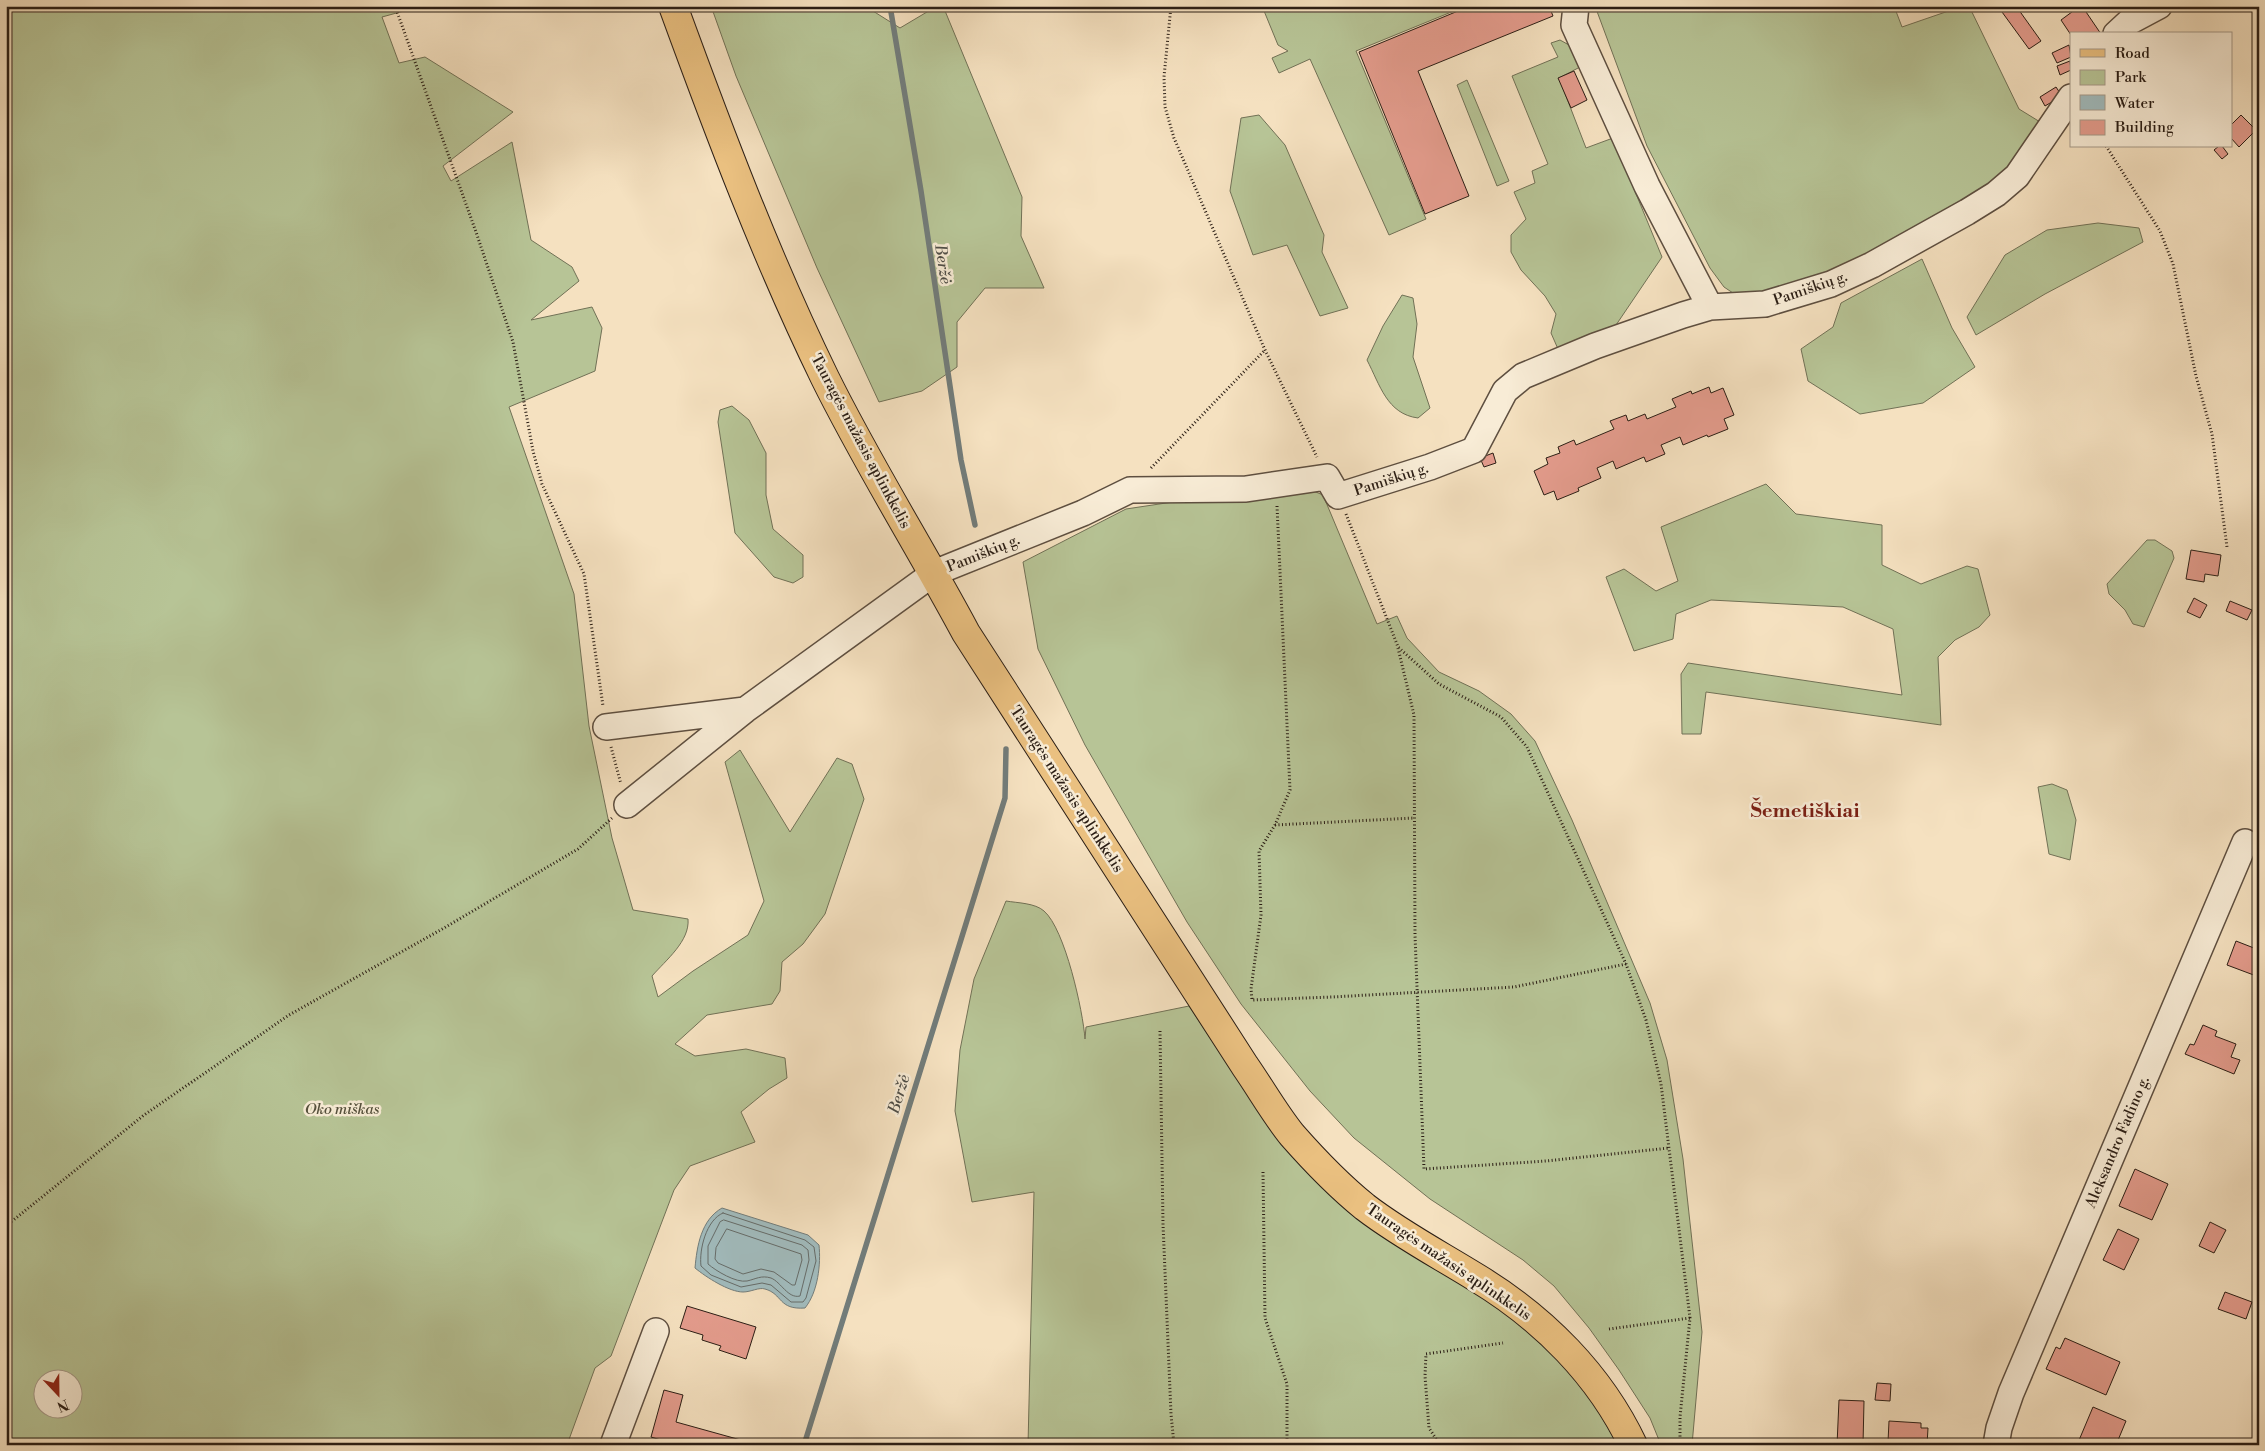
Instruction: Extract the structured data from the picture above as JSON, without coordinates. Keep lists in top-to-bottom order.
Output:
{
  "streets": {
    "main road": ["Tauragės mažasis aplinkkelis"],
    "street": ["Pamiškių g.", "Aleksandro Fadino g."]
  },
  "crossings": [
    ["Pamiškių g.", "Tauragės mažasis aplinkkelis"]
  ],
  "districts": ["Šemetiškiai"],
  "water": ["Beržė"],
  "parks": ["Oko miškas"],
  "legend": [
    "Road",
    "Park",
    "Water",
    "Building"
  ],
  "north": "bottom"
}
